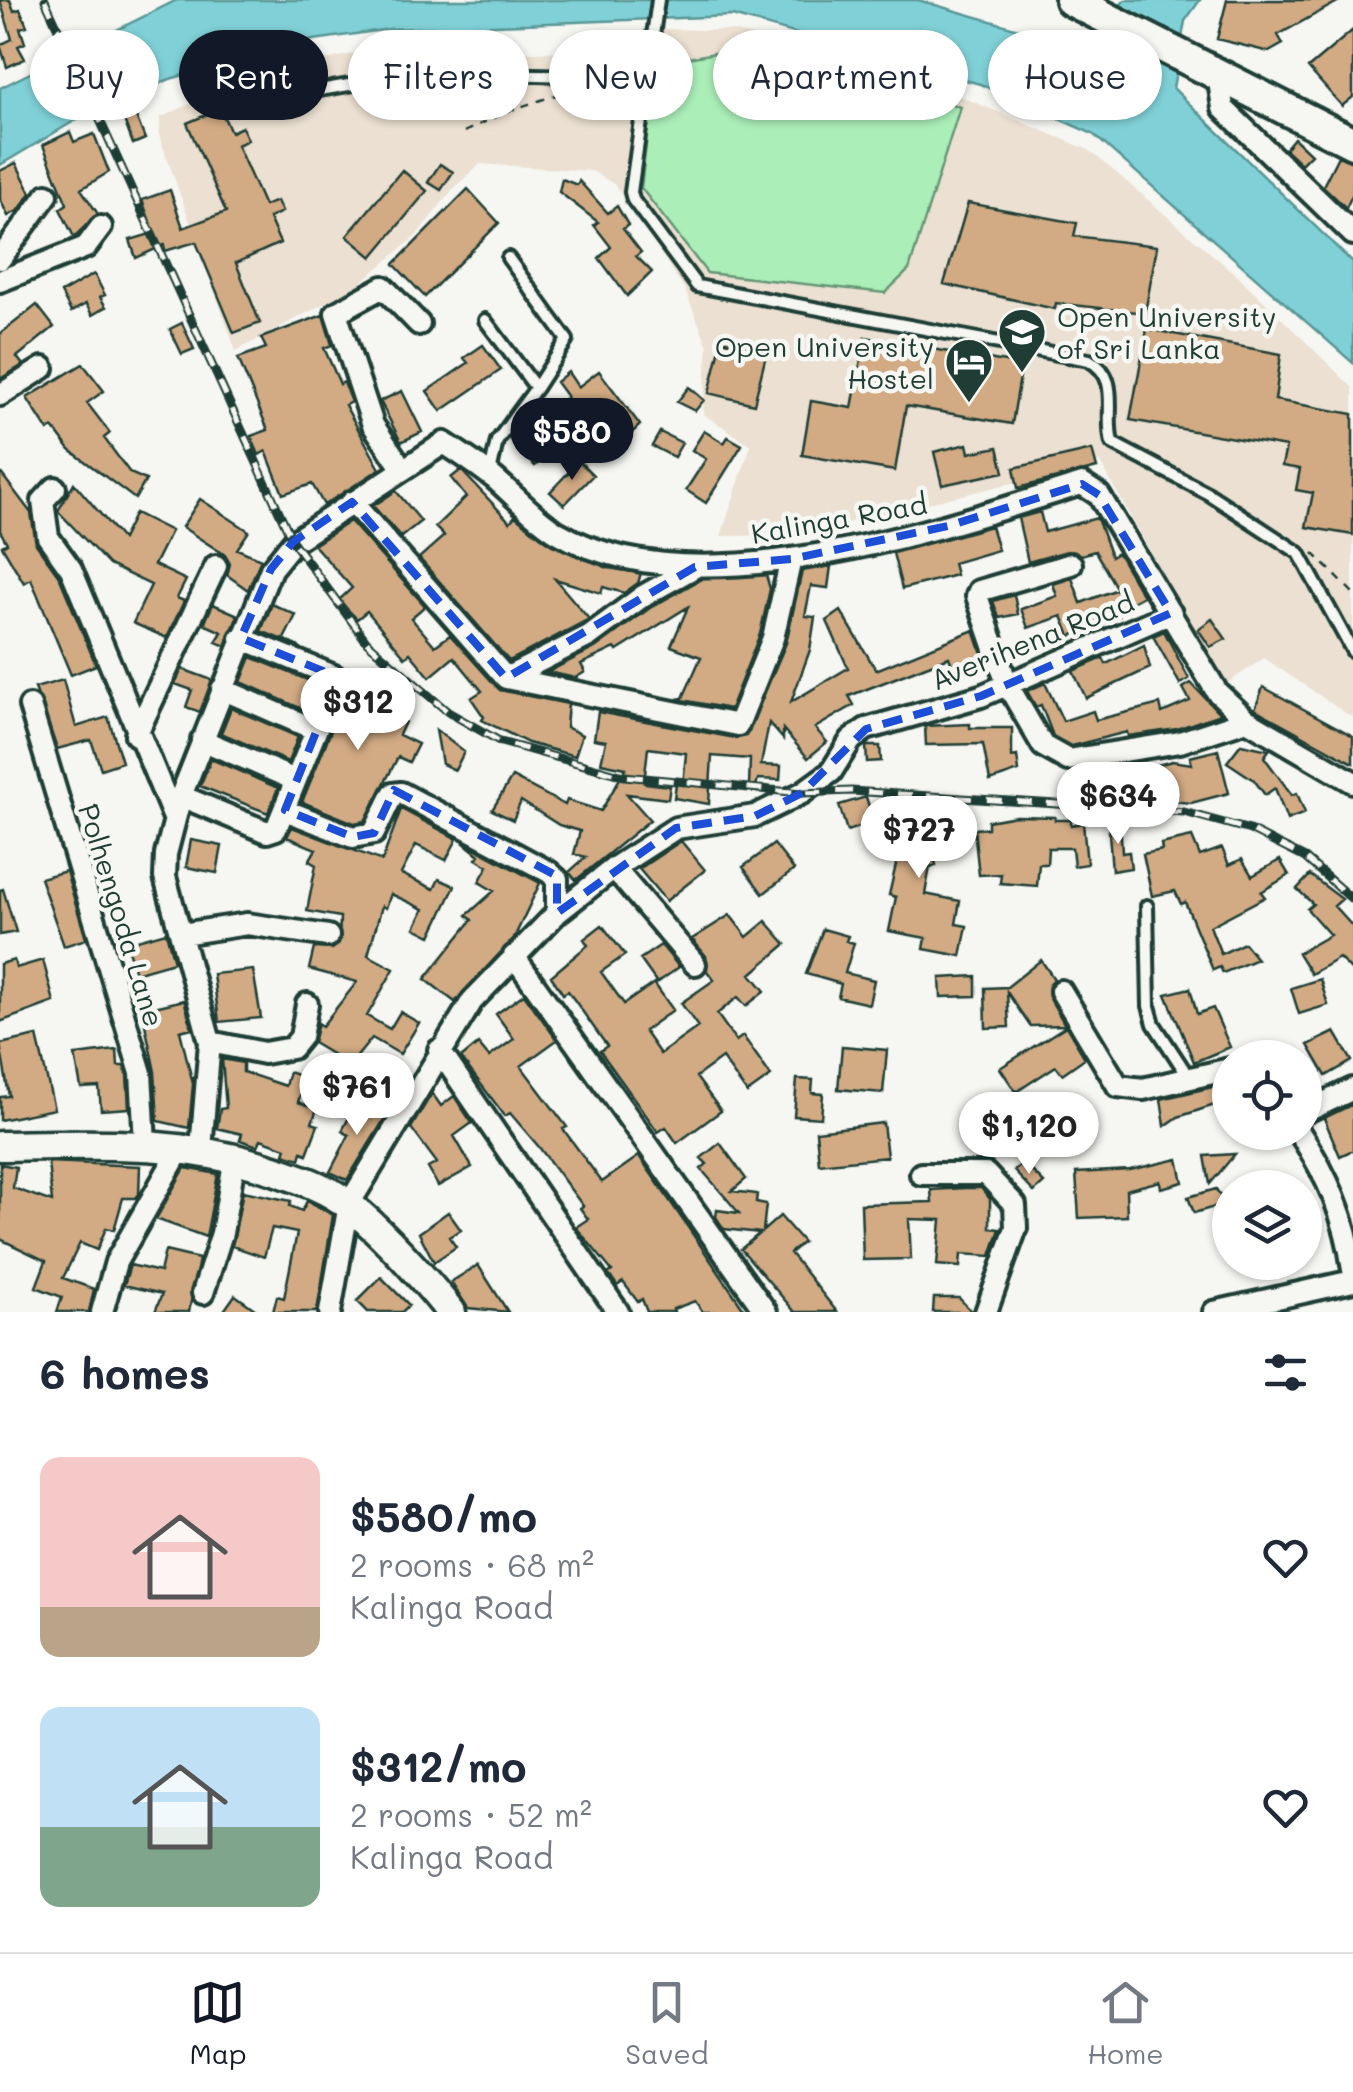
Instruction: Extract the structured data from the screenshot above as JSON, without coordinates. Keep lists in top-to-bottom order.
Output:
{
  "streets": {
    "street": ["Kalinga Road", "Averihena Road", "Polhengoda Lane"]
  },
  "crossings": [
    ["Kalinga Road", "Averihena Road"]
  ],
  "places": {
    "school or university": ["Open University of Sri Lanka"],
    "hotel": ["Open University Hostel"]
  },
  "page": {
    "chip": [
      "Buy",
      "Rent",
      "Filters",
      "New",
      "Apartment",
      "House"
    ],
    "price": [
      "$580",
      "$312",
      "$634",
      "$727",
      "$761",
      "$1,120"
    ],
    "heading": "6 homes",
    "list": [
      {
        "name": "$580/mo",
        "note": "2 rooms · 68 m² · Kalinga Road"
      },
      {
        "name": "$312/mo",
        "note": "2 rooms · 52 m² · Kalinga Road"
      }
    ],
    "tabs": ["Map", "Saved", "Home"]
  }
}
